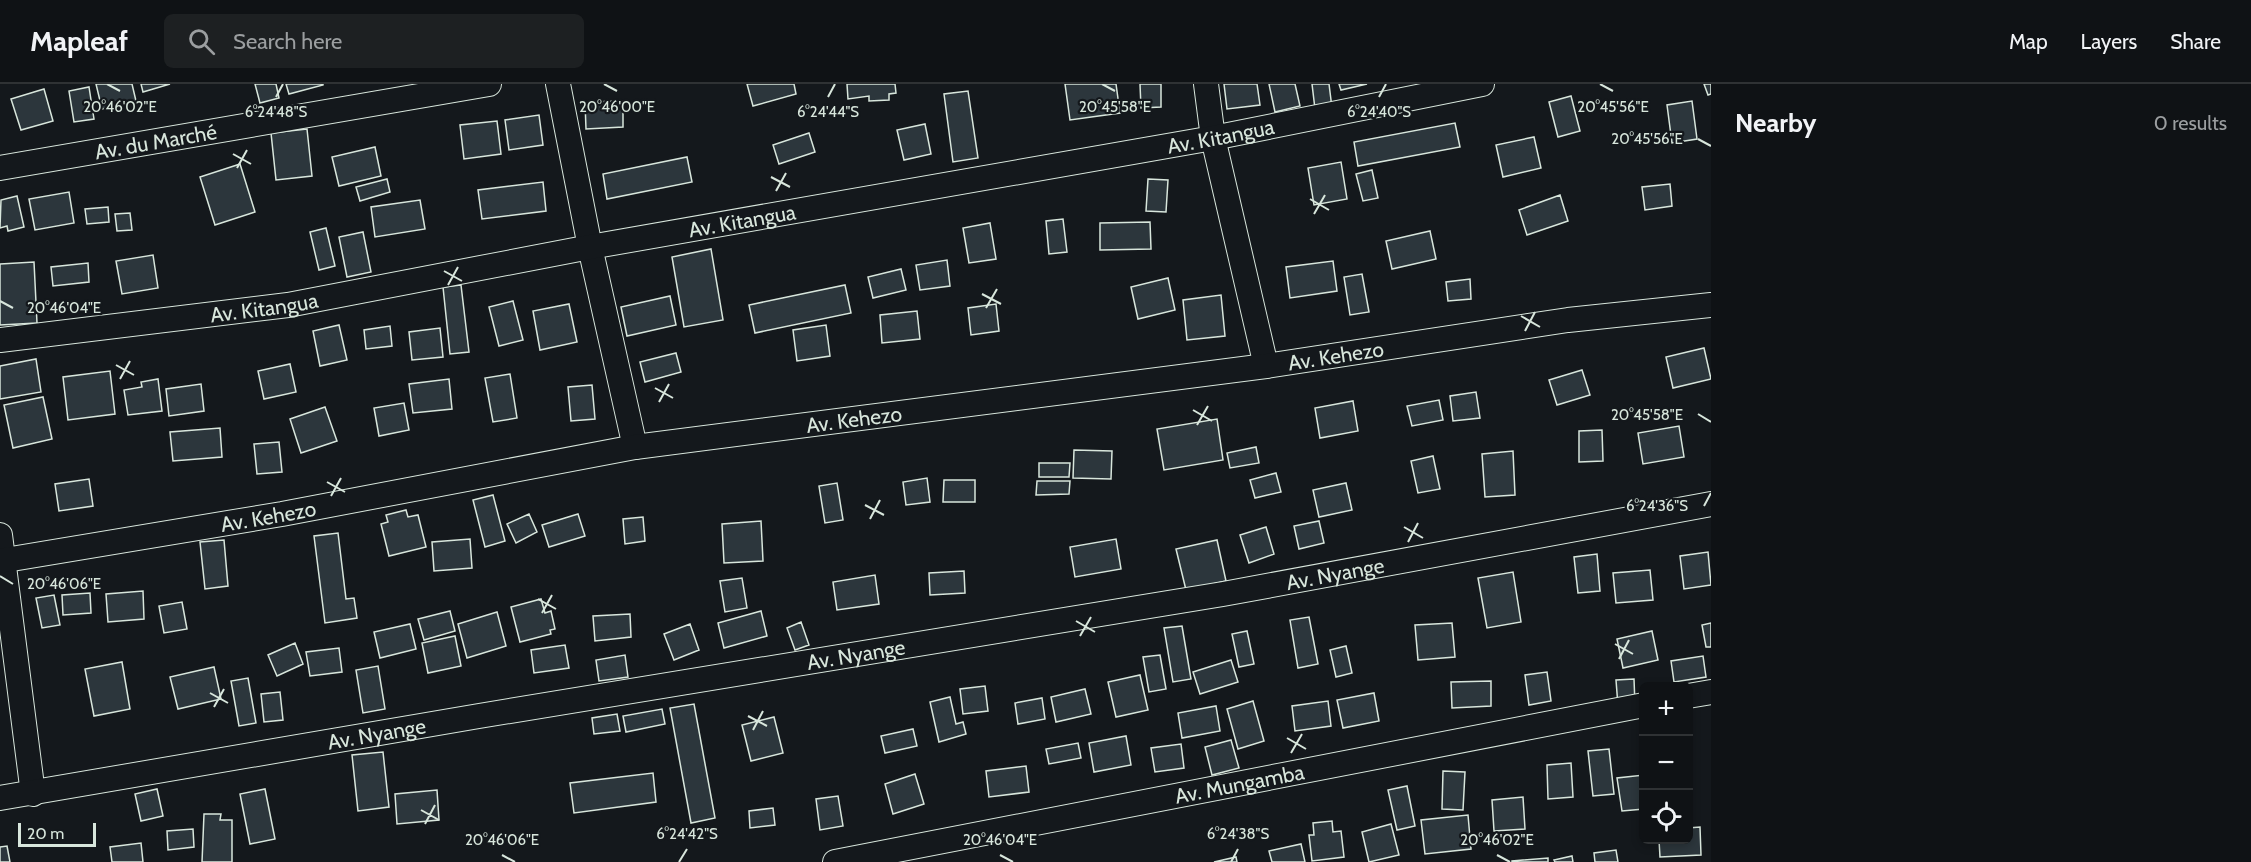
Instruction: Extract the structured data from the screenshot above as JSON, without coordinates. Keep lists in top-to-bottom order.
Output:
{
  "streets": {
    "street": [
      "Av. Kitangua",
      "Av. du Marché",
      "Av. Kehezo",
      "Av. Nyange",
      "Av. Mungamba"
    ]
  },
  "scale_bar": "20 m",
  "page": {
    "header": "Mapleaf",
    "search": "Search here",
    "nav": ["Map", "Layers", "Share"],
    "heading": ["Nearby", "0 results"],
    "map_buttons": ["+", "−"],
    "scale": "20 m"
  },
  "coordinates": [
    "20°45'56\"E",
    "20°46'02\"E",
    "20°46'00\"E",
    "20°45'58\"E",
    "6°24'48\"S",
    "6°24'44\"S",
    "6°24'40\"S",
    "20°46'04\"E",
    "6°24'36\"S",
    "20°46'06\"E",
    "6°24'42\"S",
    "6°24'38\"S"
  ]
}
